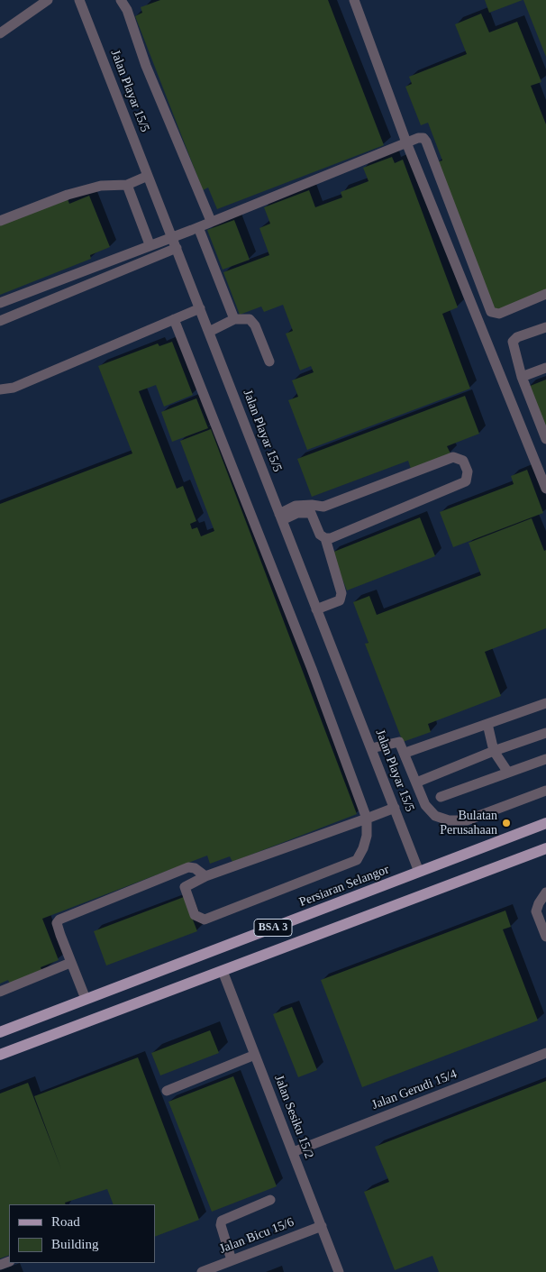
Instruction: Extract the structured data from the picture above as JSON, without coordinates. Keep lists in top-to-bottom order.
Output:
{
  "streets": {
    "main road": ["Persiaran Selangor", "BSA 3"],
    "street": [
      "Jalan Playar 15/5",
      "Jalan Gerudi 15/4",
      "Jalan Sesiku 15/2",
      "Jalan Bicu 15/6"
    ]
  },
  "crossings": [
    ["Jalan Playar 15/5", "Persiaran Selangor"],
    ["BSA 3", "Jalan Sesiku 15/2"],
    ["Jalan Gerudi 15/4", "Jalan Sesiku 15/2"],
    ["Jalan Sesiku 15/2", "Jalan Bicu 15/6"]
  ],
  "places": ["Bulatan Perusahaan"],
  "legend": ["Road", "Building"]
}
